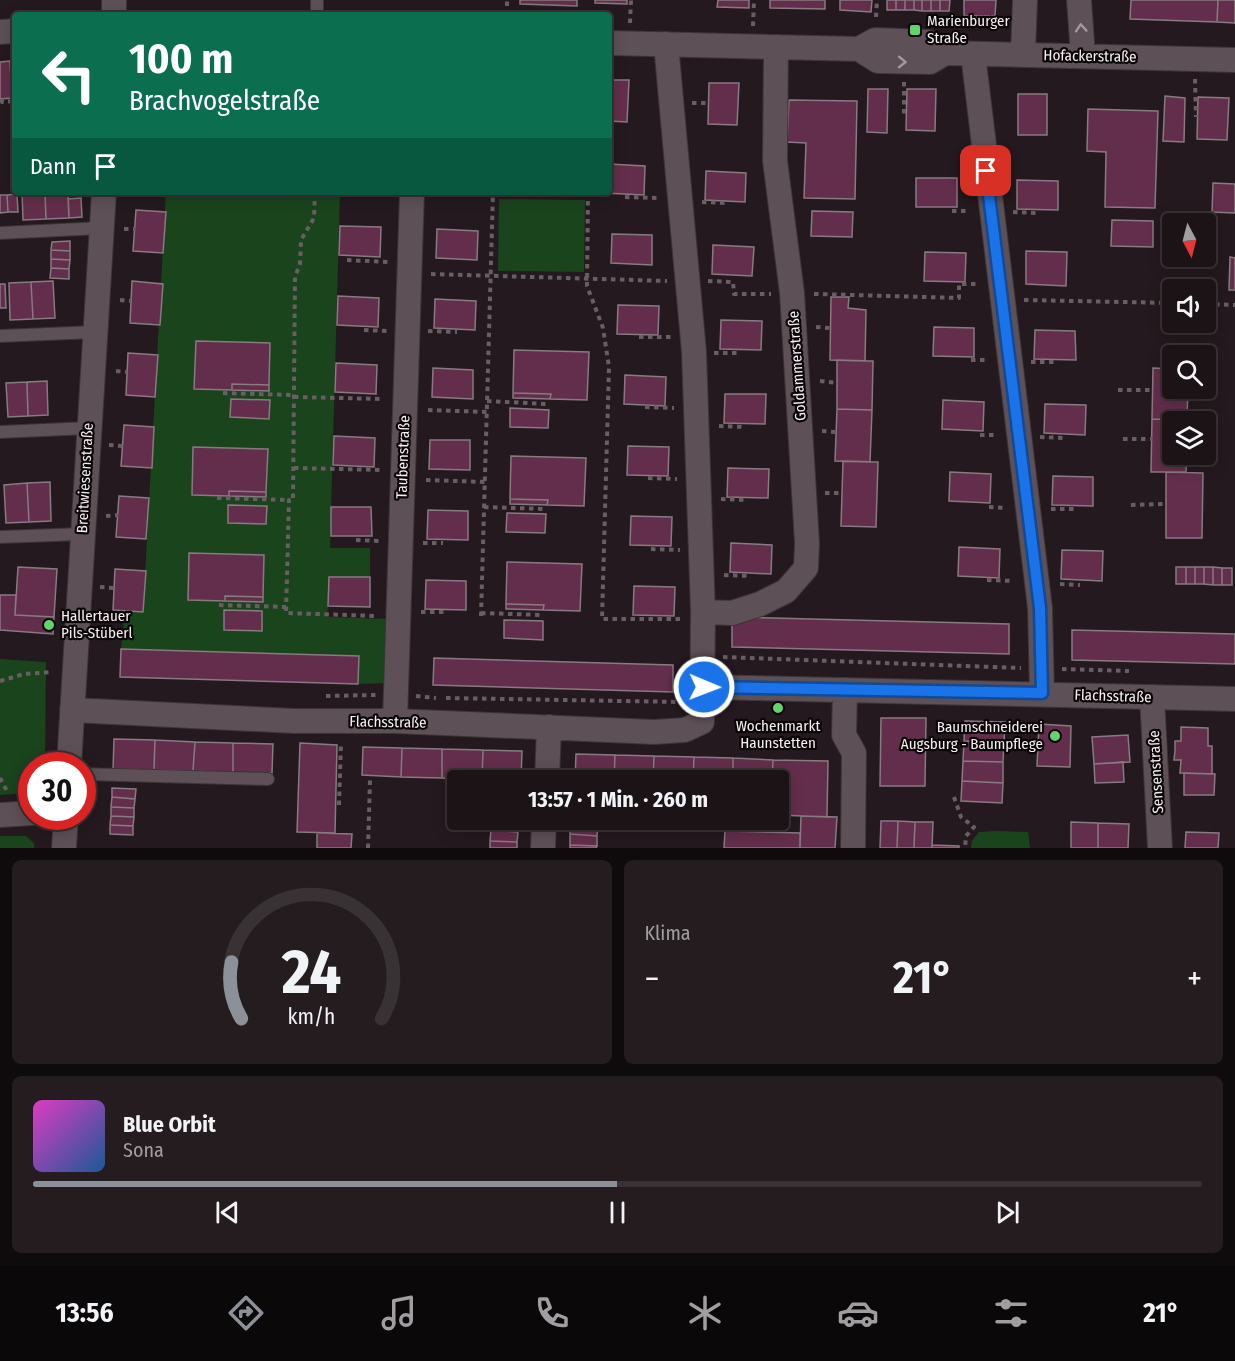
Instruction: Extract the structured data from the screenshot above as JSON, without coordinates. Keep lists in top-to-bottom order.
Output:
{
  "streets": {
    "street": [
      "Hofackerstraße",
      "Goldammerstraße",
      "Taubenstraße",
      "Breitwiesenstraße",
      "Flachsstraße",
      "Sensenstraße"
    ]
  },
  "crossings": [
    ["Hofackerstraße", "Goldammerstraße"],
    ["Taubenstraße", "Flachsstraße"],
    ["Breitwiesenstraße", "Flachsstraße"],
    ["Flachsstraße", "Sensenstraße"]
  ],
  "places": {
    "transit": ["Marienburger Straße"],
    "other": ["Hallertauer Pils-Stüberl", "Wochenmarkt Haunstetten", "Baumschneiderei Augsburg - Baumpflege"]
  },
  "north": "bottom",
  "page": {
    "turn": ["100 m", "Brachvogelstraße"],
    "then": "Dann",
    "limit": "30",
    "trip": "13:57 · 1 Min. · 260 m",
    "tile": "Klima",
    "heat": ["−", "21°", "+"],
    "song": ["Blue Orbit", "Sona"],
    "tabs": ["13:56", "21°"],
    "gauge": ["24", "km/h"]
  }
}
